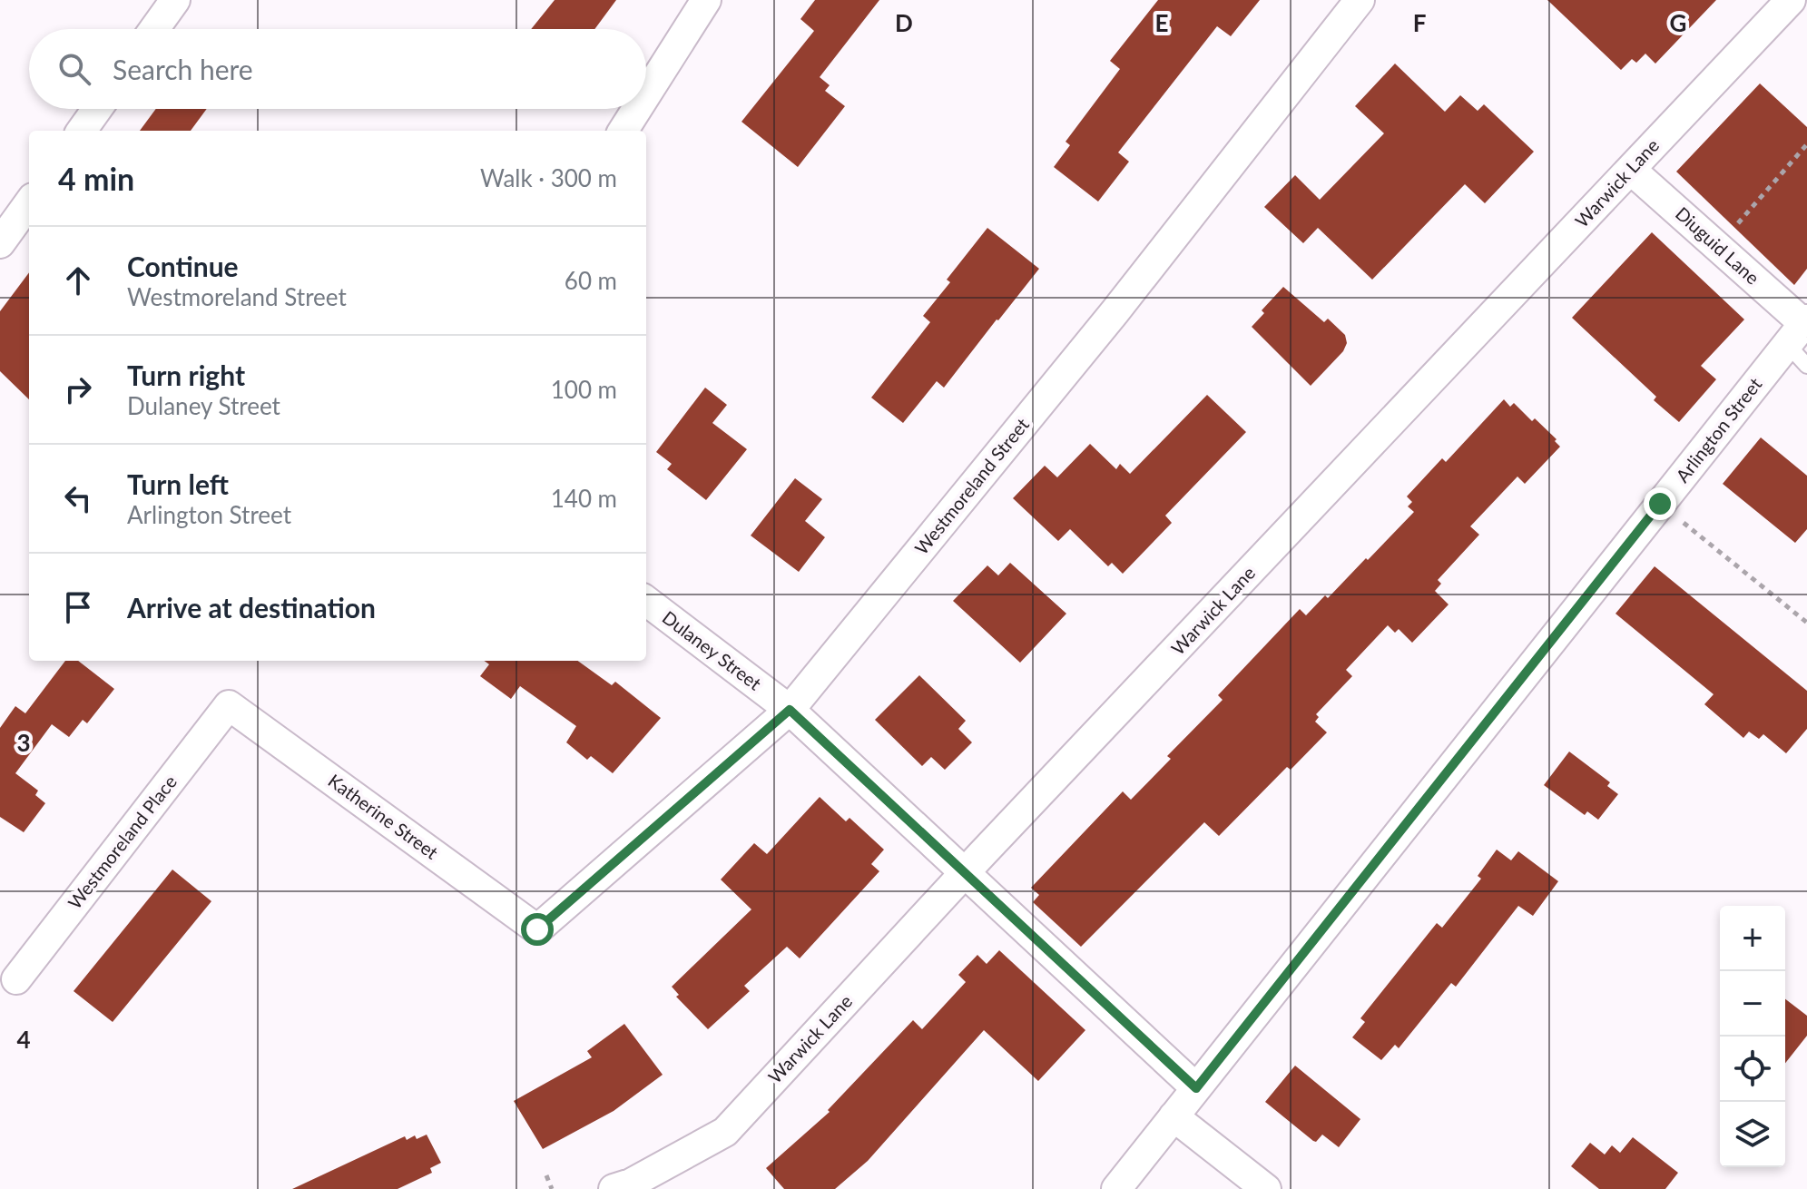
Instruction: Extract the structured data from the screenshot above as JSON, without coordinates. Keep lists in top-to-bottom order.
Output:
{
  "streets": {
    "street": [
      "Warwick Lane",
      "Diuguid Lane",
      "Arlington Street",
      "Westmoreland Street",
      "Dulaney Street",
      "Katherine Street",
      "Westmoreland Place"
    ]
  },
  "crossings": [
    ["Warwick Lane", "Diuguid Lane"],
    ["Warwick Lane", "Dulaney Street"],
    ["Diuguid Lane", "Arlington Street"],
    ["Arlington Street", "Dulaney Street"],
    ["Westmoreland Street", "Dulaney Street"],
    ["Westmoreland Street", "Katherine Street"],
    ["Katherine Street", "Westmoreland Place"]
  ],
  "page": {
    "search": "Search here",
    "heading": ["4 min", "Walk · 300 m"],
    "list": [
      ["Continue", "Westmoreland Street", "60 m"],
      ["Turn right", "Dulaney Street", "100 m"],
      ["Turn left", "Arlington Street", "140 m"],
      "Arrive at destination"
    ],
    "map_buttons": ["+", "−"]
  },
  "grid": {
    "columns": [
      "D",
      "E",
      "F",
      "G"
    ],
    "rows": ["3", "4"]
  }
}
